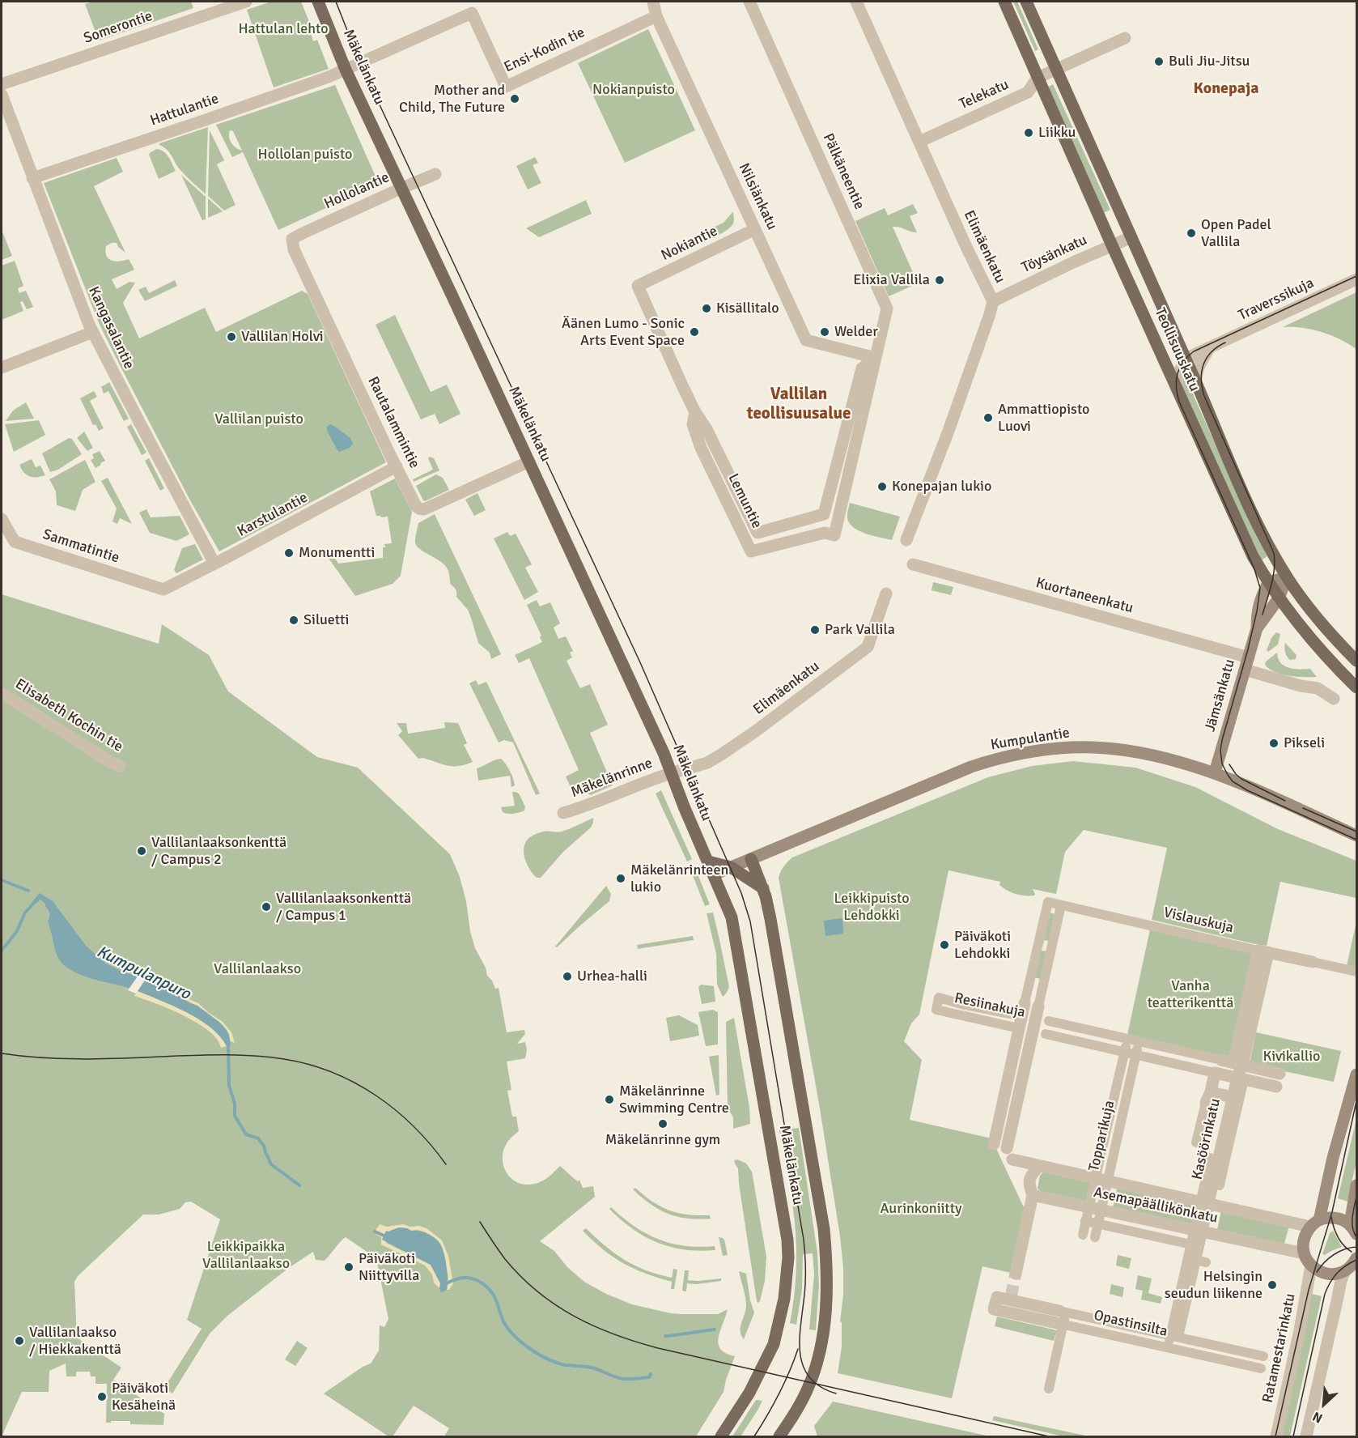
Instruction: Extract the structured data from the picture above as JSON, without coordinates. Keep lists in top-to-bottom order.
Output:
{
  "streets": {
    "main road": [
      "Mäkelänkatu",
      "Teollisuuskatu",
      "Jämsänkatu",
      "Kumpulantie"
    ],
    "street": [
      "Somerontie",
      "Ensi-Kodin tie",
      "Telekatu",
      "Hattulantie",
      "Pälkäneentie",
      "Hollolantie",
      "Nilsiänkatu",
      "Nokiantie",
      "Elimäenkatu",
      "Töysänkatu",
      "Traverssikuja",
      "Kangasalantie",
      "Rautalammintie",
      "Lemuntie",
      "Karstulantie",
      "Sammatintie",
      "Kuortaneenkatu",
      "Elisabeth Kochin tie",
      "Mäkelänrinne",
      "Vislauskuja",
      "Resiinakuja",
      "Topparikuja",
      "Kasöörinkatu",
      "Asemapäällikönkatu",
      "Opastinsilta",
      "Ratamestarinkatu"
    ]
  },
  "crossings": [
    ["Ensi-Kodin tie", "Hattulantie"],
    ["Ensi-Kodin tie", "Nilsiänkatu"],
    ["Mäkelänkatu", "Hattulantie"],
    ["Mäkelänkatu", "Hollolantie"],
    ["Mäkelänkatu", "Elimäenkatu"],
    ["Mäkelänkatu", "Rautalammintie"],
    ["Mäkelänkatu", "Kumpulantie"],
    ["Mäkelänkatu", "Mäkelänrinne"],
    ["Telekatu", "Elimäenkatu"],
    ["Telekatu", "Teollisuuskatu"],
    ["Hattulantie", "Kangasalantie"],
    ["Pälkäneentie", "Nilsiänkatu"],
    ["Pälkäneentie", "Lemuntie"],
    ["Hollolantie", "Rautalammintie"],
    ["Nilsiänkatu", "Nokiantie"],
    ["Nokiantie", "Lemuntie"],
    ["Elimäenkatu", "Töysänkatu"],
    ["Elimäenkatu", "Mäkelänrinne"],
    ["Töysänkatu", "Teollisuuskatu"],
    ["Kangasalantie", "Karstulantie"],
    ["Teollisuuskatu", "Jämsänkatu"],
    ["Rautalammintie", "Karstulantie"],
    ["Karstulantie", "Sammatintie"],
    ["Kuortaneenkatu", "Jämsänkatu"],
    ["Jämsänkatu", "Kumpulantie"],
    ["Vislauskuja", "Kasöörinkatu"],
    ["Resiinakuja", "Topparikuja"],
    ["Resiinakuja", "Kasöörinkatu"],
    ["Kasöörinkatu", "Asemapäällikönkatu"],
    ["Kasöörinkatu", "Opastinsilta"]
  ],
  "districts": ["Konepaja", "Vallilan teollisuusalue"],
  "water": ["Kumpulanpuro"],
  "parks": [
    "Hattulan lehto",
    "Nokianpuisto",
    "Hollolan puisto",
    "Vallilan puisto",
    "Leikkipuisto Lehdokki",
    "Vallilanlaakso",
    "Vanha teatterikenttä",
    "Kivikallio",
    "Aurinkoniitty",
    "Leikkipaikka Vallilanlaakso"
  ],
  "places": [
    "Buli Jiu-Jitsu",
    "Mother and Child, The Future",
    "Liikku",
    "Open Padel Vallila",
    "Elixia Vallila",
    "Kisällitalo",
    "Äänen Lumo - Sonic Arts Event Space",
    "Welder",
    "Vallilan Holvi",
    "Ammattiopisto Luovi",
    "Konepajan lukio",
    "Monumentti",
    "Siluetti",
    "Park Vallila",
    "Pikseli",
    "Vallilanlaaksonkenttä / Campus 2",
    "Mäkelänrinteen lukio",
    "Vallilanlaaksonkenttä / Campus 1",
    "Päiväkoti Lehdokki",
    "Urhea-halli",
    "Mäkelänrinne Swimming Centre",
    "Mäkelänrinne gym",
    "Päiväkoti Niittyvilla",
    "Helsingin seudun liikenne",
    "Vallilanlaakso / Hiekkakenttä",
    "Päiväkoti Kesäheinä"
  ],
  "north": "bottom left"
}
